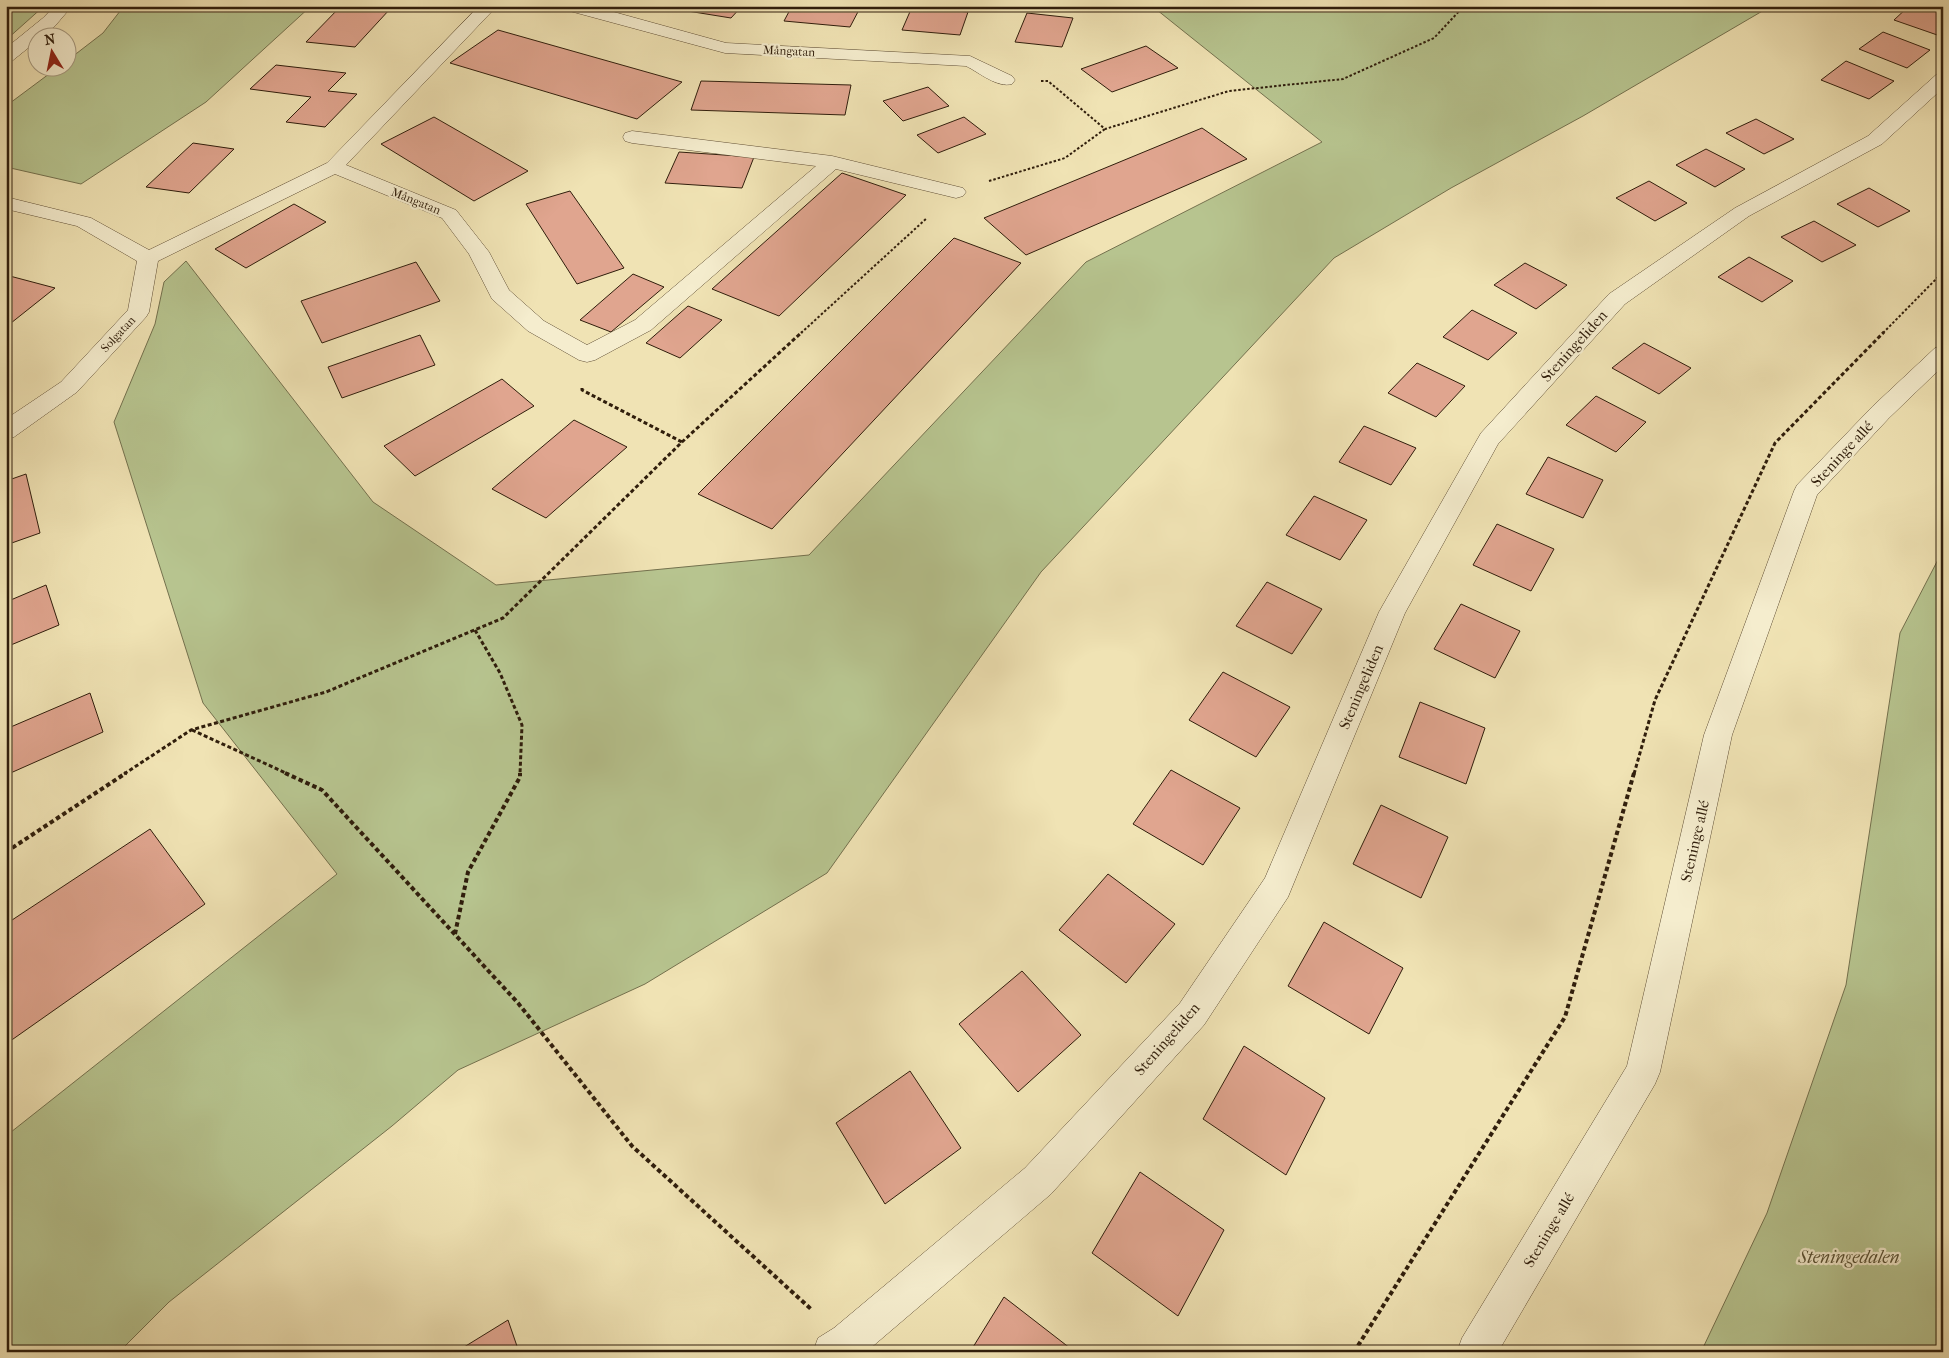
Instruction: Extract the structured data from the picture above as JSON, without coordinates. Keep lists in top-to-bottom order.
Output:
{
  "streets": {
    "street": [
      "Mångatan",
      "Solgatan",
      "Steningeliden",
      "Steninge allé"
    ]
  },
  "parks": ["Steningedalen"],
  "north": "top"
}
